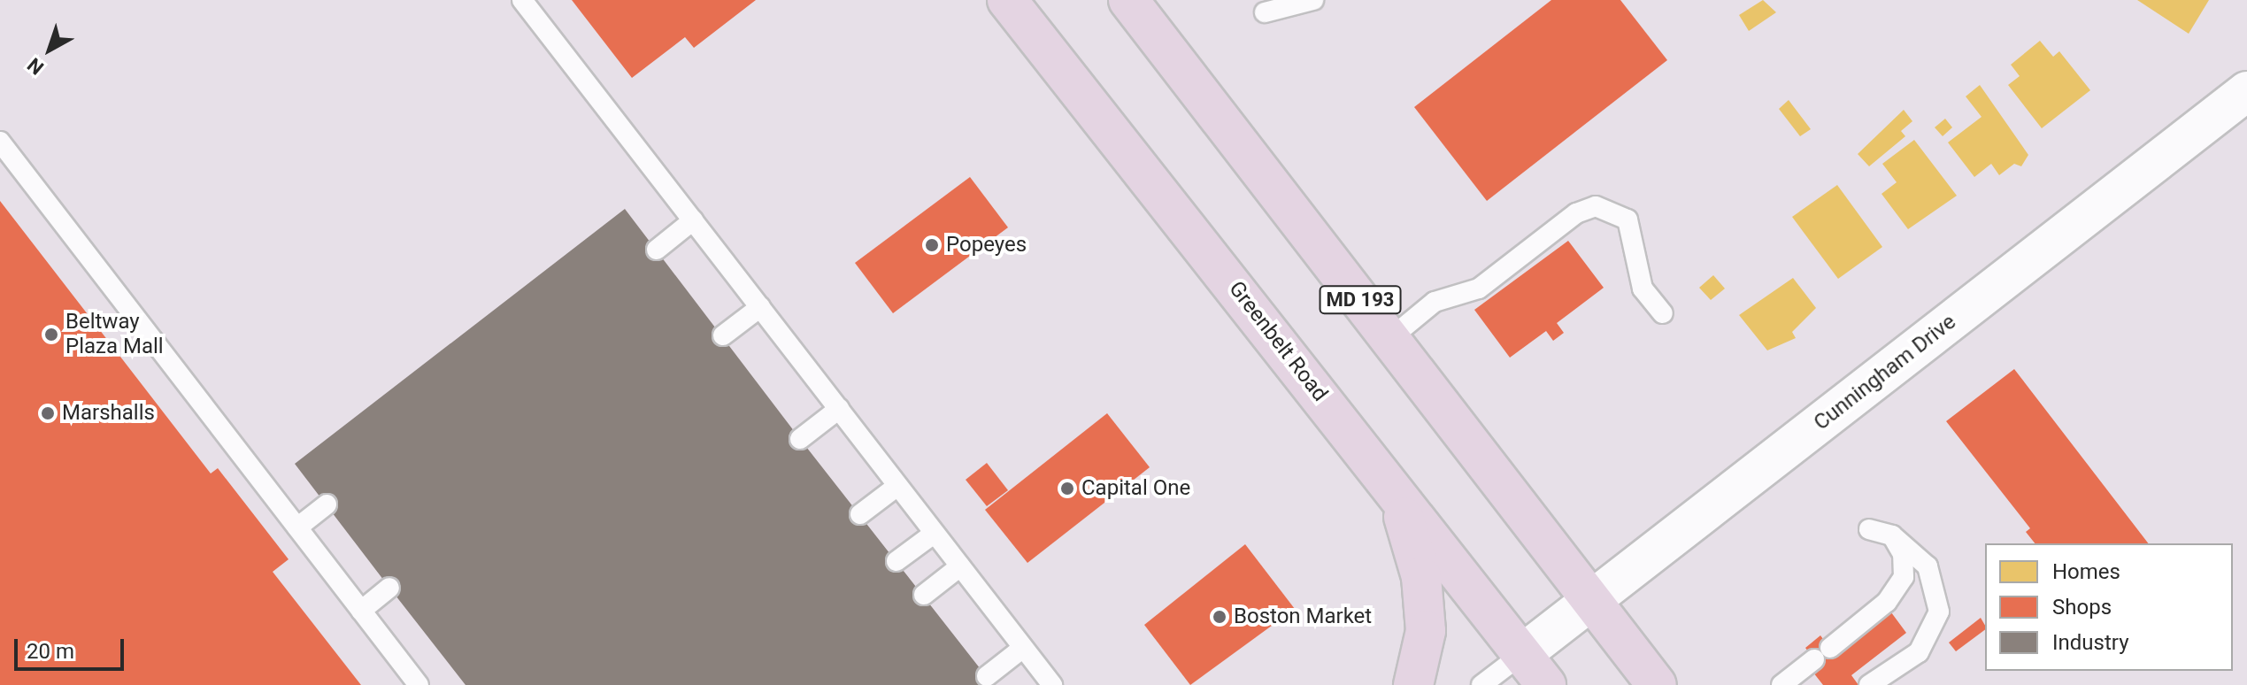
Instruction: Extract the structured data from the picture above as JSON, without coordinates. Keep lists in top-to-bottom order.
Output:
{
  "streets": {
    "main road": ["MD 193", "Greenbelt Road"],
    "street": ["Cunningham Drive"]
  },
  "crossings": [
    ["MD 193", "Cunningham Drive"],
    ["Greenbelt Road", "Cunningham Drive"]
  ],
  "places": [
    "Popeyes",
    "Beltway Plaza Mall",
    "Marshalls",
    "Capital One",
    "Boston Market"
  ],
  "legend": ["Homes", "Shops", "Industry"],
  "scale_bar": "20 m",
  "north": "bottom left"
}
